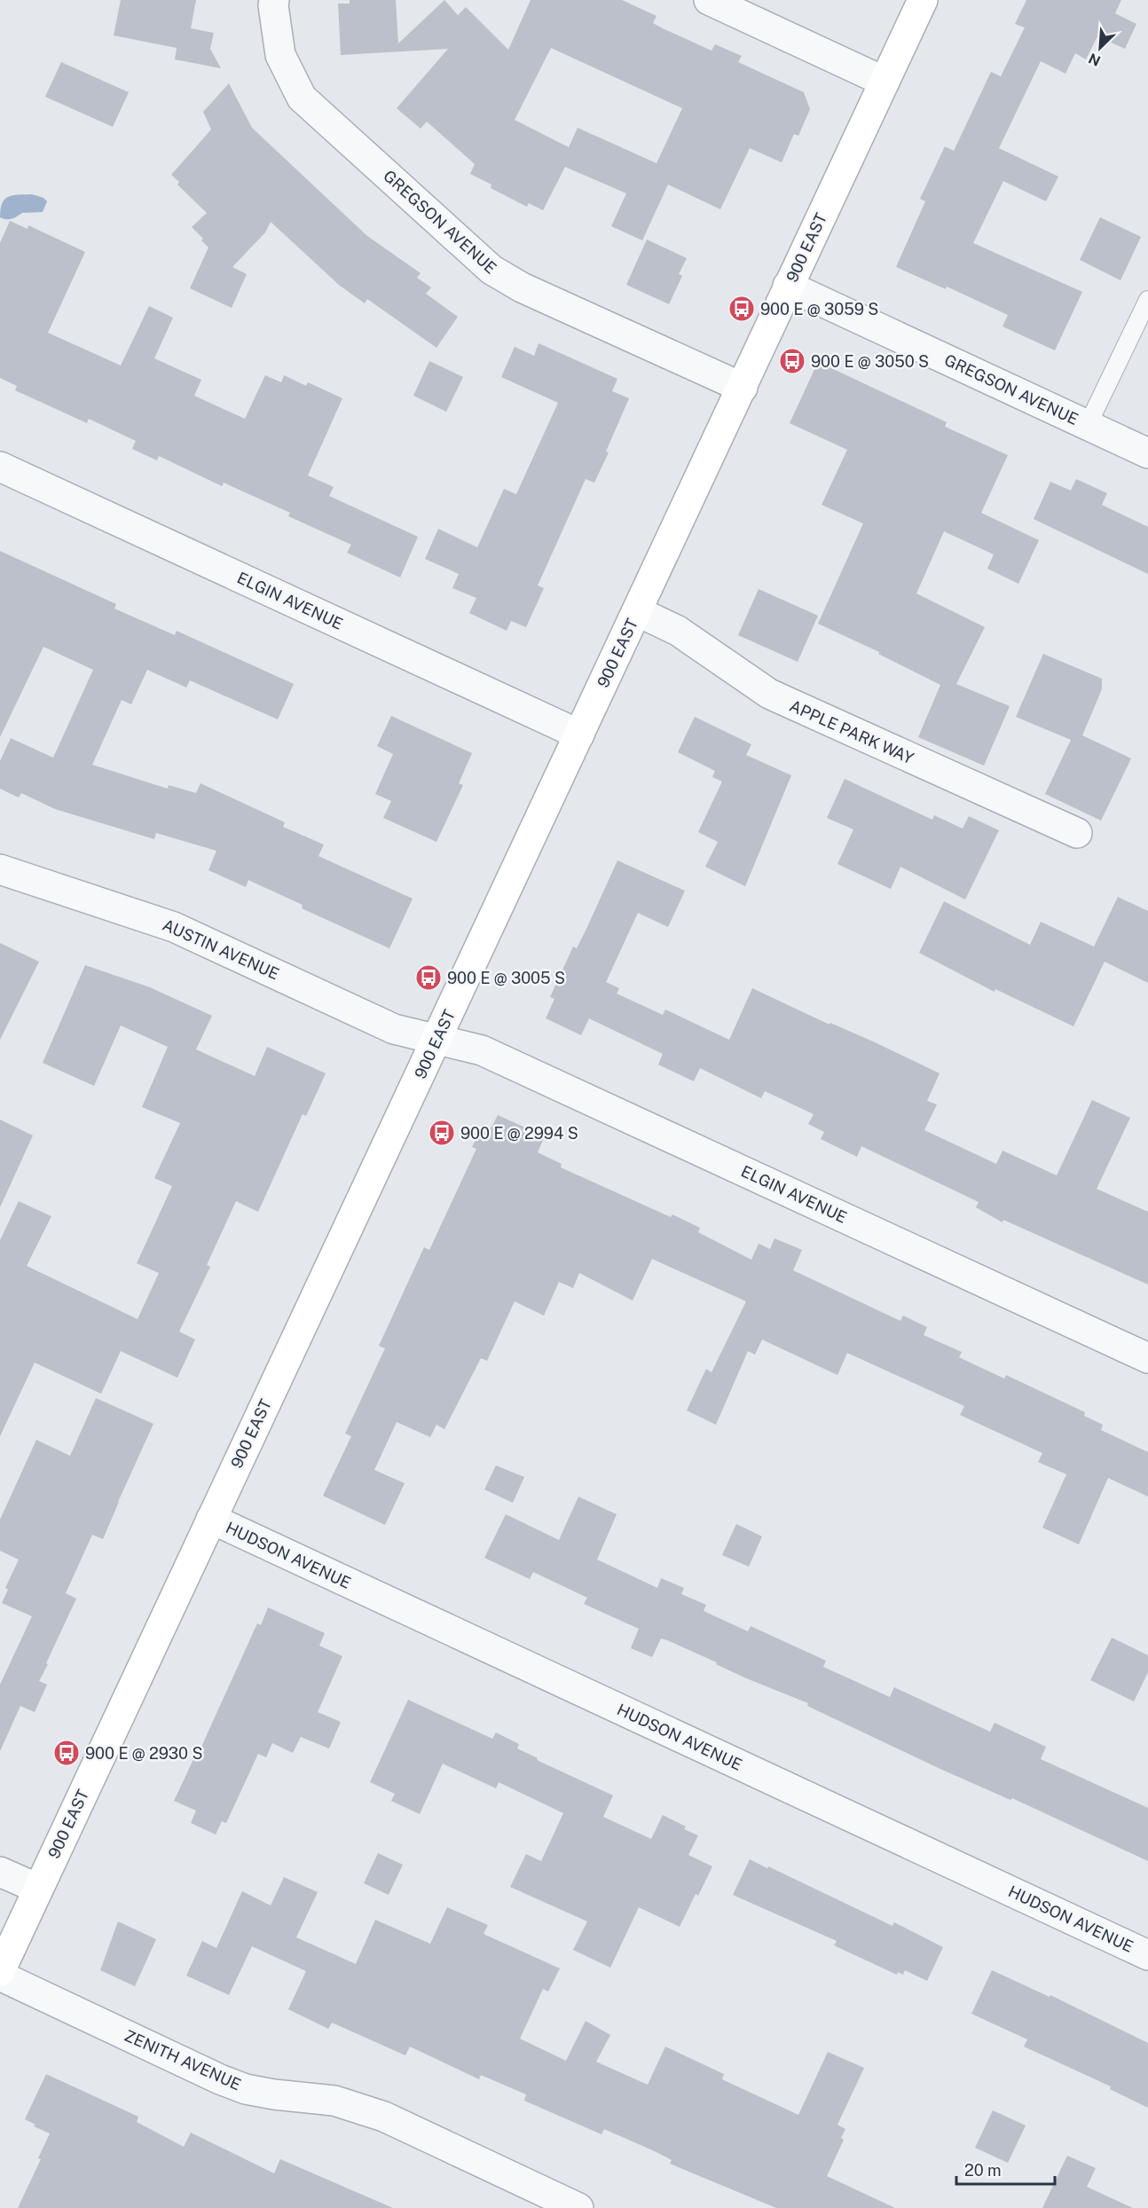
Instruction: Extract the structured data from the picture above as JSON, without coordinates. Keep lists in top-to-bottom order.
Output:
{
  "streets": {
    "street": [
      "GREGSON AVENUE",
      "900 EAST",
      "ELGIN AVENUE",
      "APPLE PARK WAY",
      "AUSTIN AVENUE",
      "HUDSON AVENUE",
      "ZENITH AVENUE"
    ]
  },
  "crossings": [
    ["GREGSON AVENUE", "900 EAST"],
    ["900 EAST", "ELGIN AVENUE"],
    ["900 EAST", "APPLE PARK WAY"],
    ["900 EAST", "AUSTIN AVENUE"],
    ["900 EAST", "HUDSON AVENUE"],
    ["ELGIN AVENUE", "AUSTIN AVENUE"]
  ],
  "places": {
    "bus stop": [
      "900 E @ 3059 S",
      "900 E @ 3050 S",
      "900 E @ 3005 S",
      "900 E @ 2994 S",
      "900 E @ 2930 S"
    ]
  },
  "scale_bar": "20 m",
  "north": "bottom left"
}
